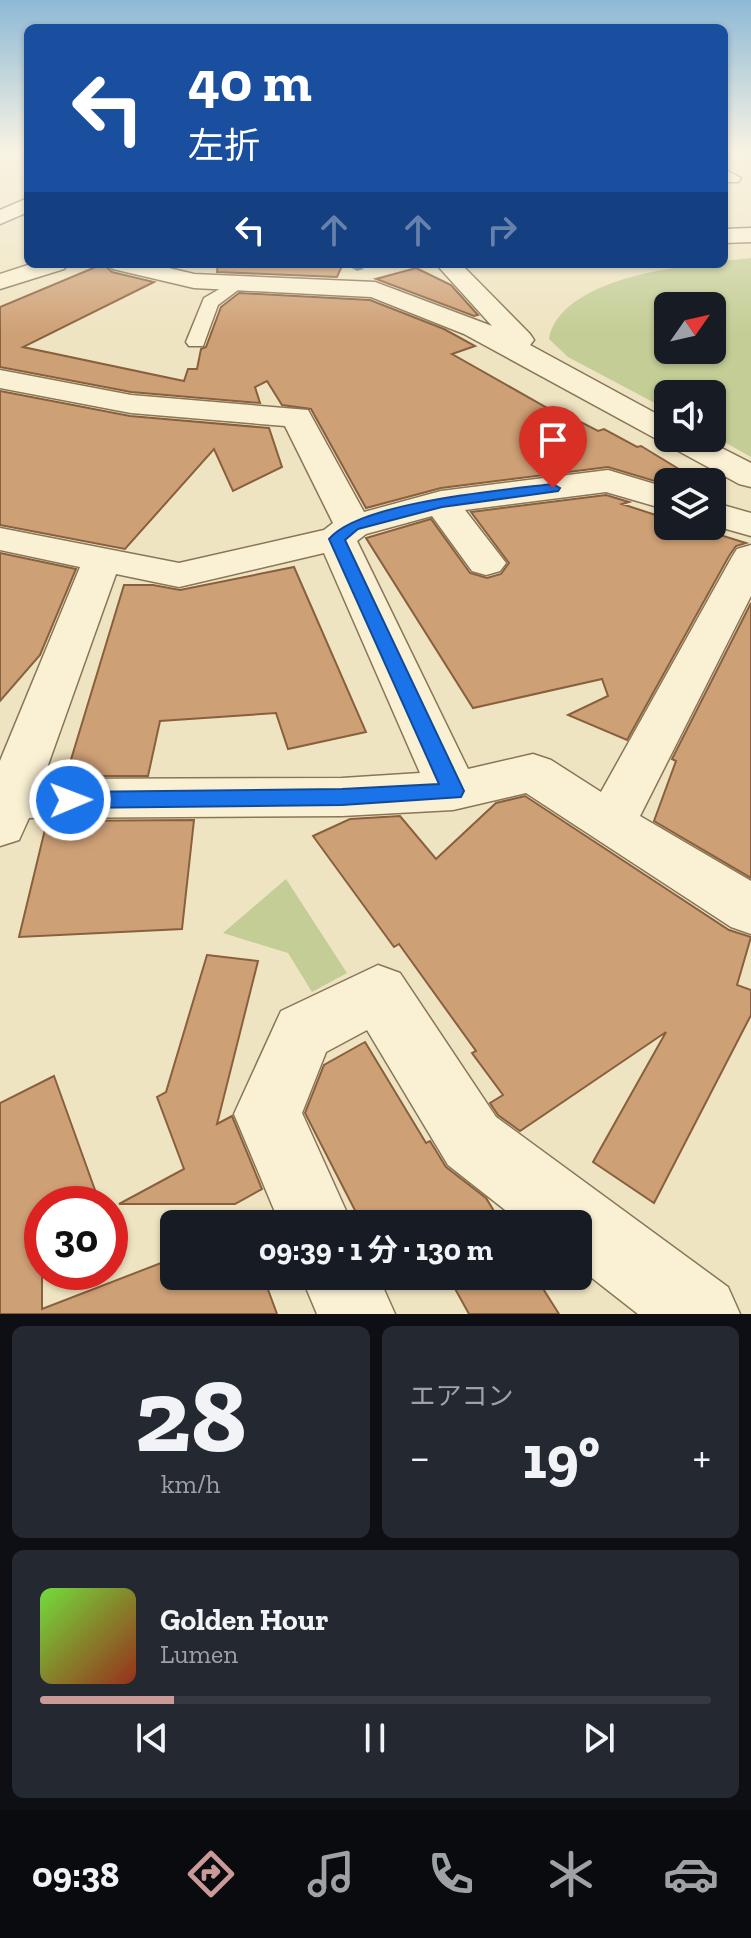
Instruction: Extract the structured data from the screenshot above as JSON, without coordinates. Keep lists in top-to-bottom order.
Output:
{
  "north": "top right",
  "page": {
    "turn": ["40 m", "左折"],
    "limit": "30",
    "trip": "09:39 · 1 分 · 130 m",
    "tile": [
      ["28", "km/h"],
      "エアコン"
    ],
    "heat": ["−", "19°", "+"],
    "song": ["Golden Hour", "Lumen"],
    "tabs": "09:38"
  }
}
